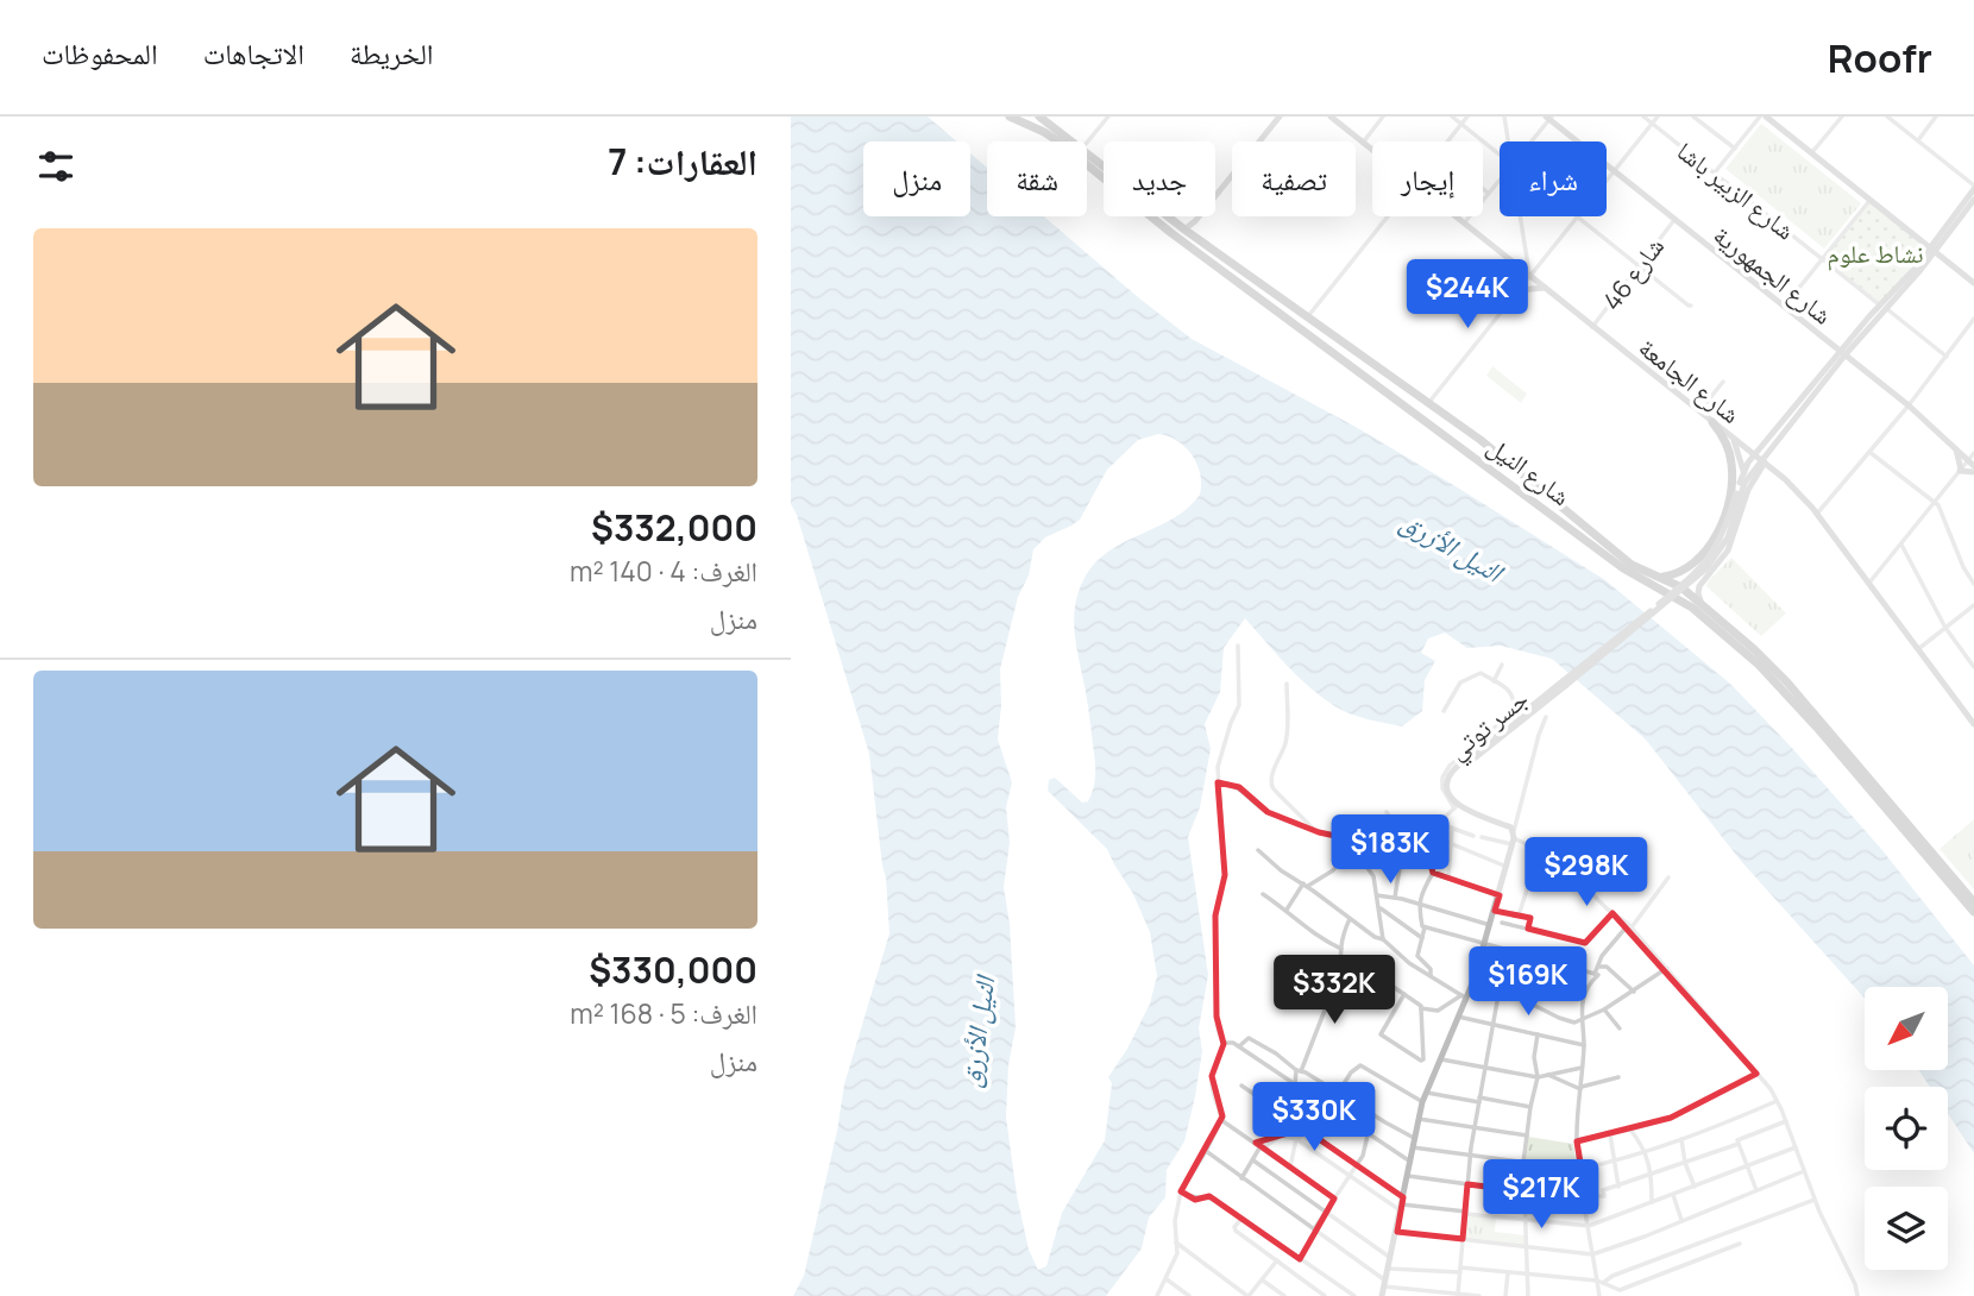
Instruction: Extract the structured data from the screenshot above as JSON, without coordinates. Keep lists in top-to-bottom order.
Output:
{
  "streets": {
    "main road": ["شارع النيل"],
    "street": [
      "شارع الزبير باشا",
      "شارع 46",
      "شارع الجمهورية",
      "شارع الجامعة",
      "جسر توتي"
    ]
  },
  "crossings": [
    ["شارع 46", "شارع الجمهورية"],
    ["شارع 46", "شارع الجامعة"]
  ],
  "water": ["النيل الأزرق"],
  "parks": ["نشاط علوم"],
  "north": "bottom left",
  "page": {
    "header": "Roofr",
    "nav": ["الخريطة", "الاتجاهات", "المحفوظات"],
    "heading": "العقارات: 7",
    "chip": [
      "شراء",
      "إيجار",
      "تصفية",
      "جديد",
      "شقة",
      "منزل"
    ],
    "list": [
      {
        "name": "$332,000",
        "note": "الغرف: 4 · 140 m² · منزل"
      },
      {
        "name": "$330,000",
        "note": "الغرف: 5 · 168 m² · منزل"
      }
    ],
    "price": [
      "$244K",
      "$183K",
      "$298K",
      "$169K",
      "$332K",
      "$330K",
      "$217K"
    ]
  }
}
